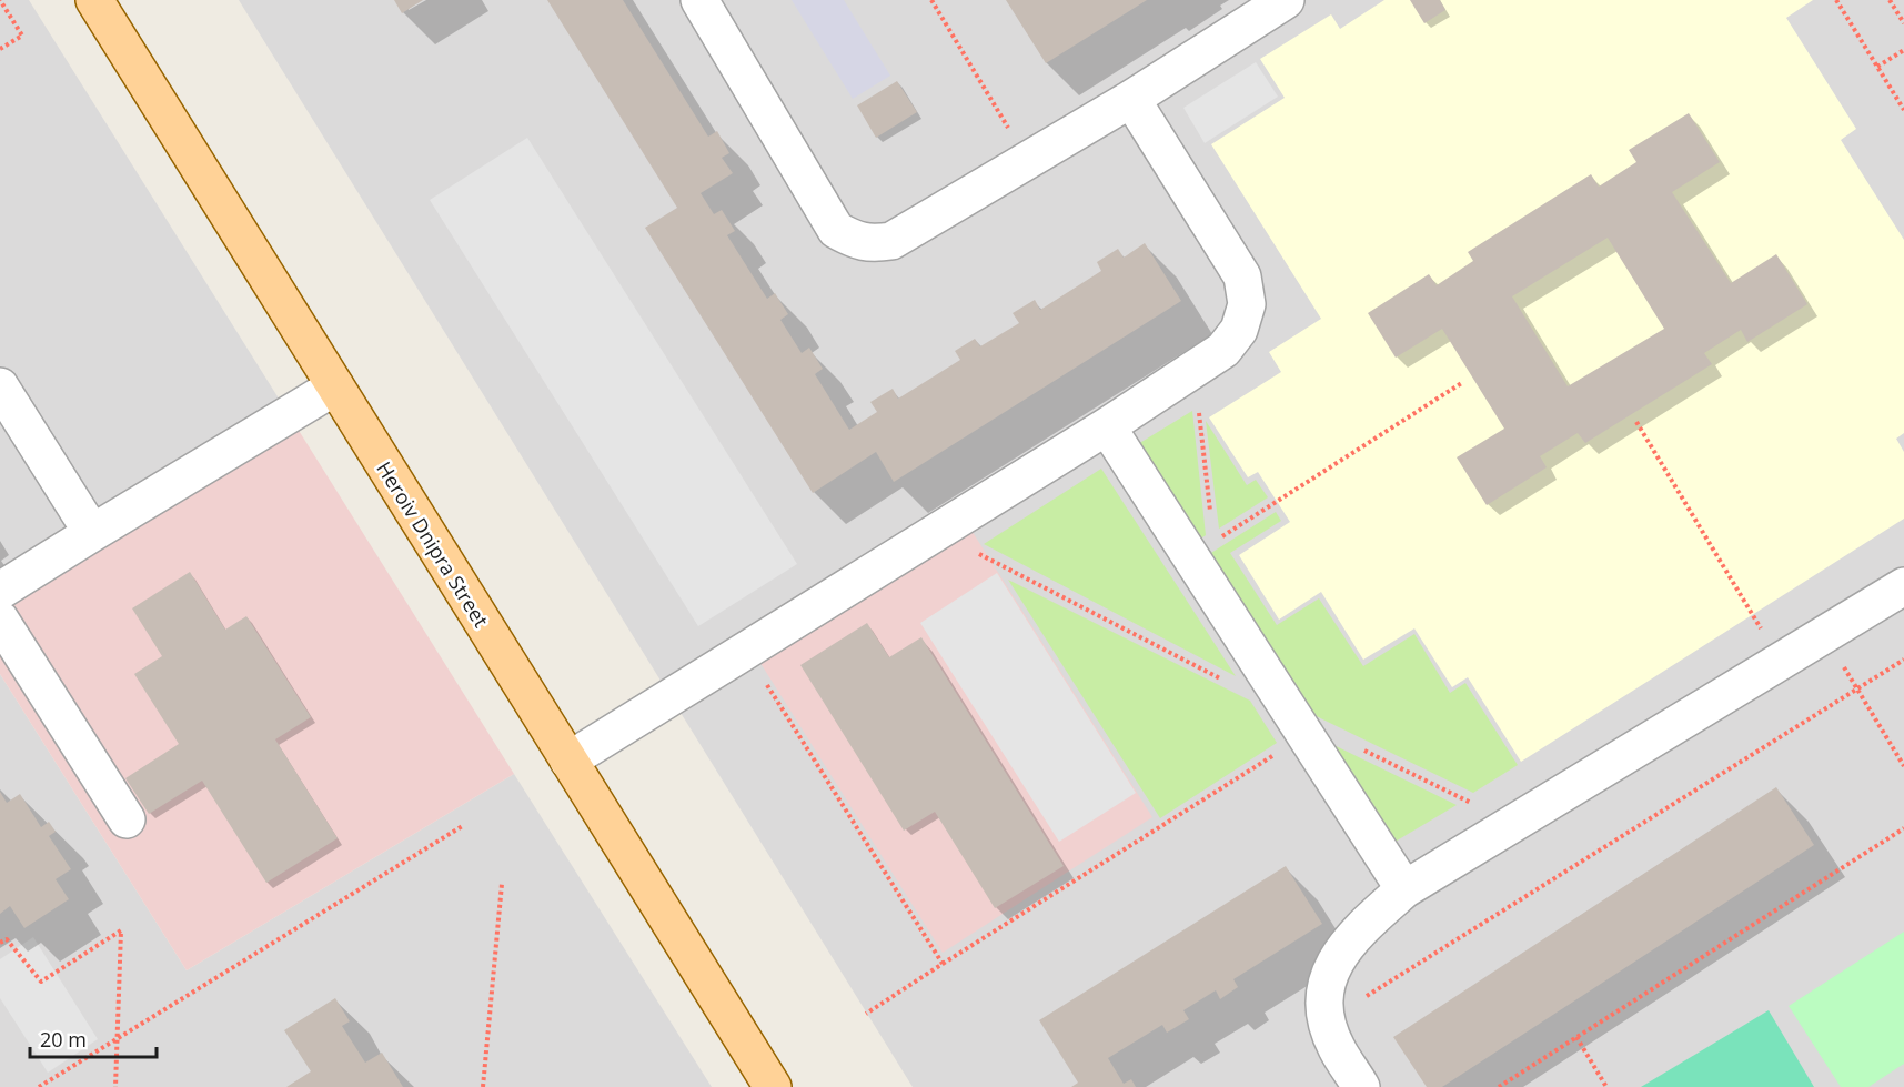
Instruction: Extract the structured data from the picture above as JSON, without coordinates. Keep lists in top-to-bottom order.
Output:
{
  "streets": {
    "main road": ["Heroiv Dnipra Street"]
  },
  "scale_bar": "20 m"
}
